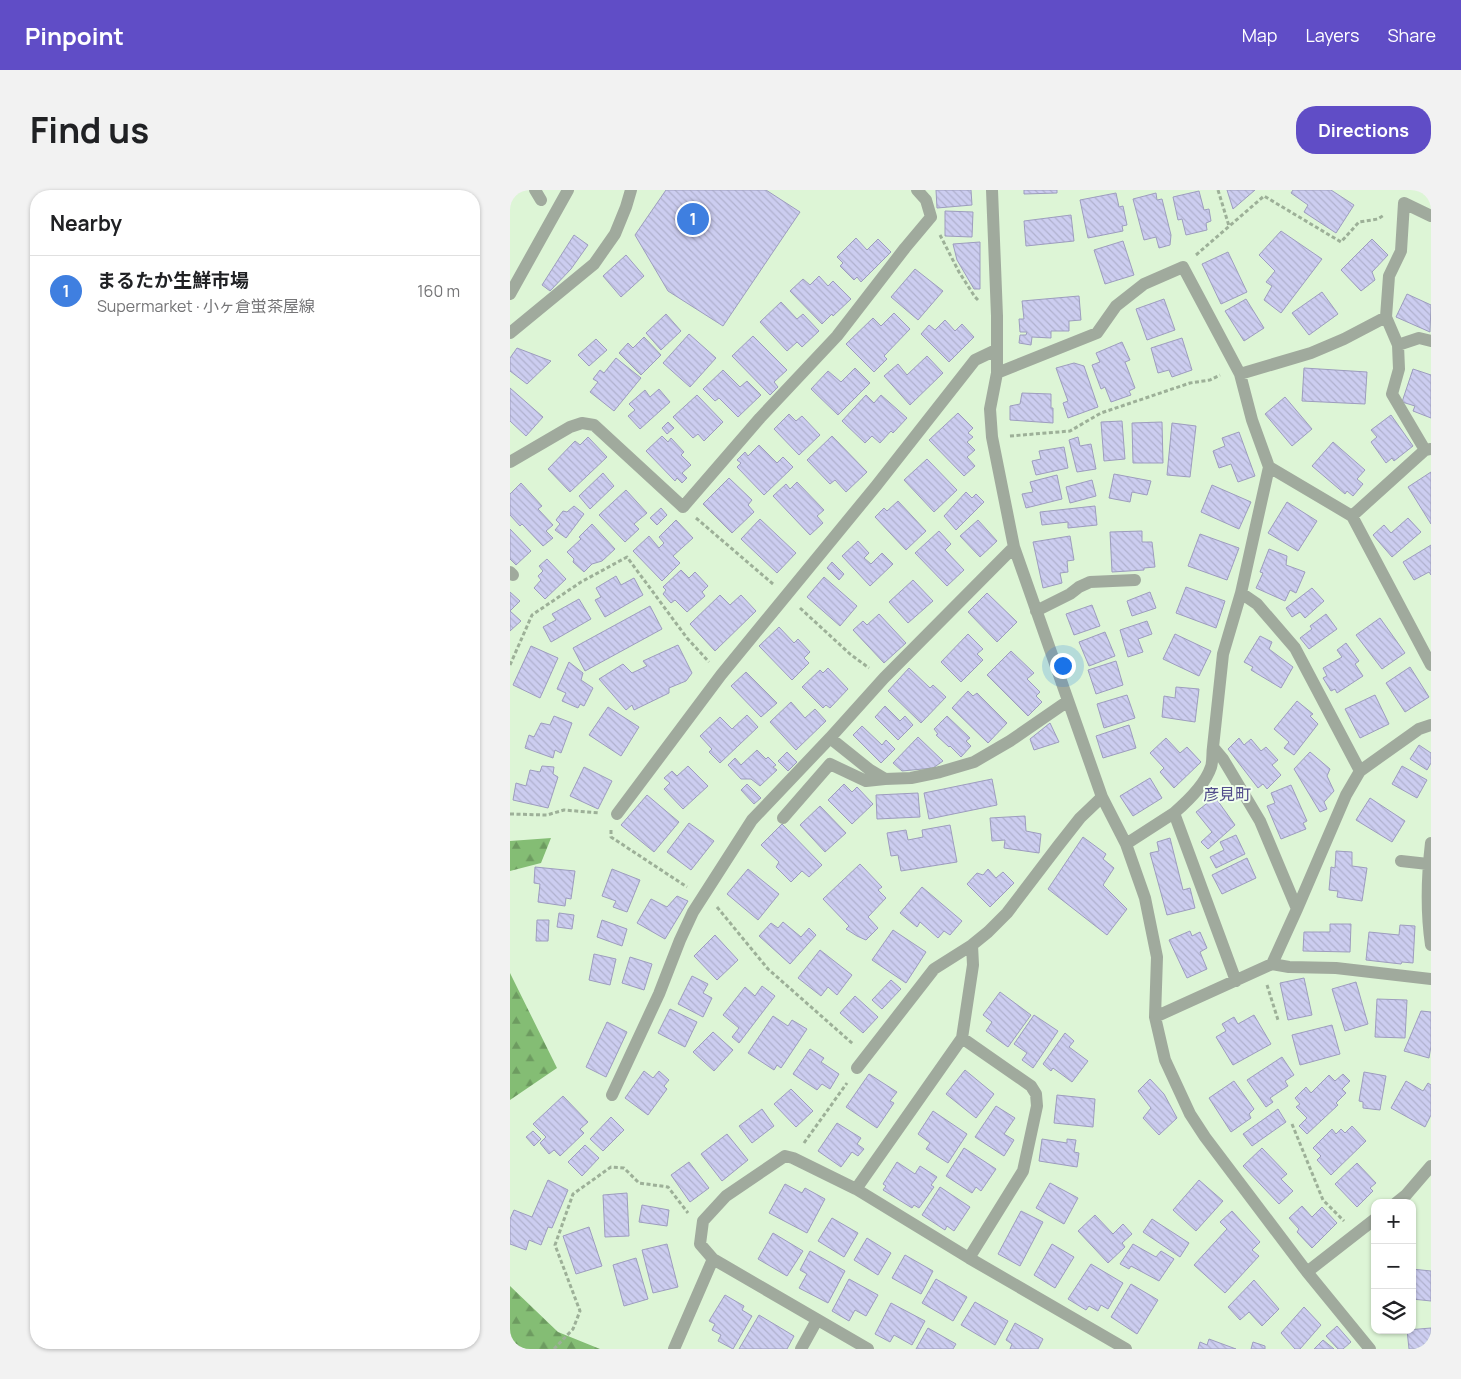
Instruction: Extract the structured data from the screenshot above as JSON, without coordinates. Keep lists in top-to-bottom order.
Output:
{
  "districts": ["彦見町"],
  "page": {
    "header": "Pinpoint",
    "nav": ["Map", "Layers", "Share"],
    "title": "Find us",
    "buttons": "Directions",
    "heading": "Nearby",
    "pins": "1",
    "list": [
      {
        "mark": "1",
        "name": "まるたか生鮮市場",
        "note": "Supermarket · 小ヶ倉蛍茶屋線",
        "value": "160 m"
      }
    ],
    "map_buttons": ["+", "−"]
  }
}
